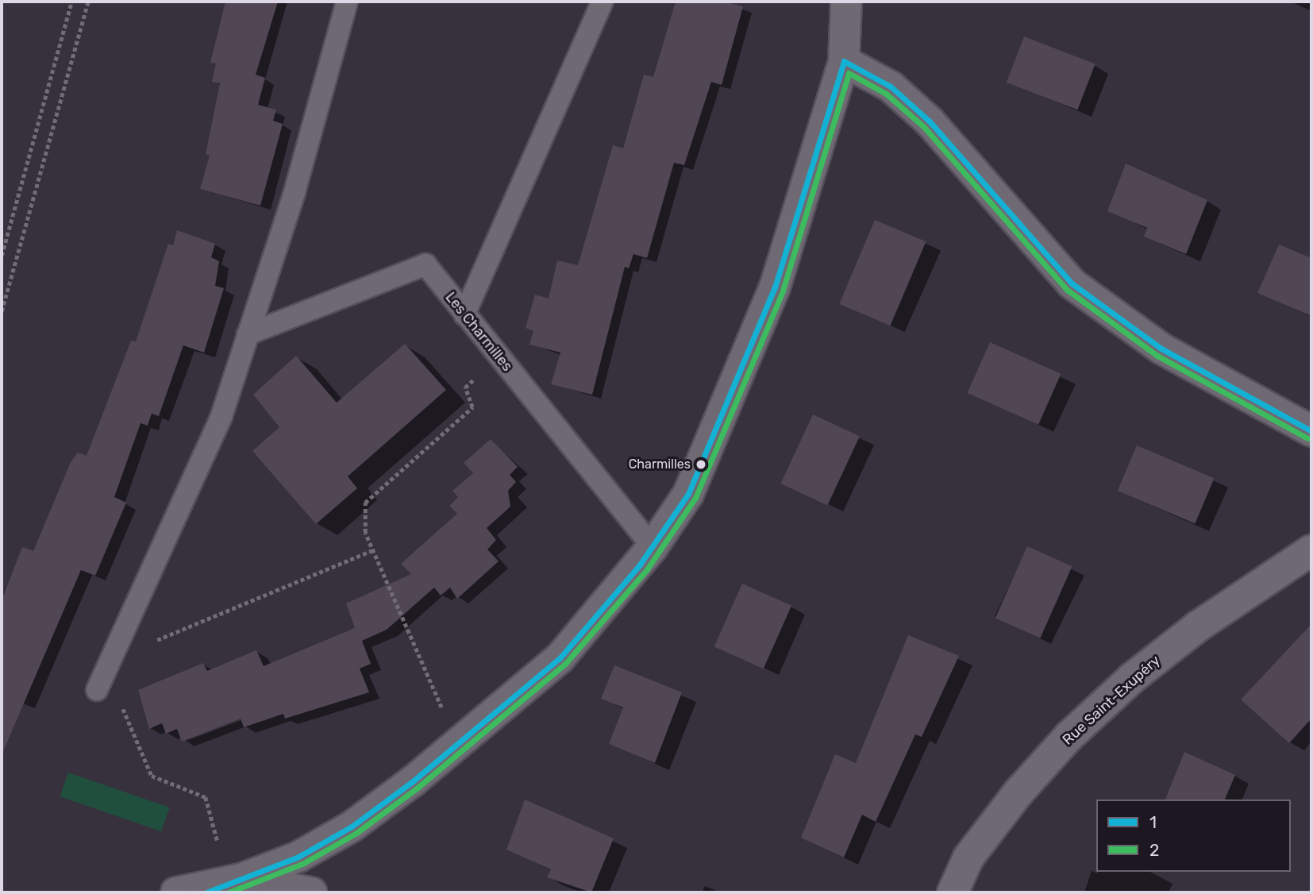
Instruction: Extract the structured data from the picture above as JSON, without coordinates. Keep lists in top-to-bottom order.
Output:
{
  "streets": {
    "street": ["Rue Saint-Exupéry"],
    "lane": ["Les Charmilles"]
  },
  "places": ["Charmilles"],
  "lines": ["transit line 1", "transit line 2"],
  "legend": ["1", "2"]
}
